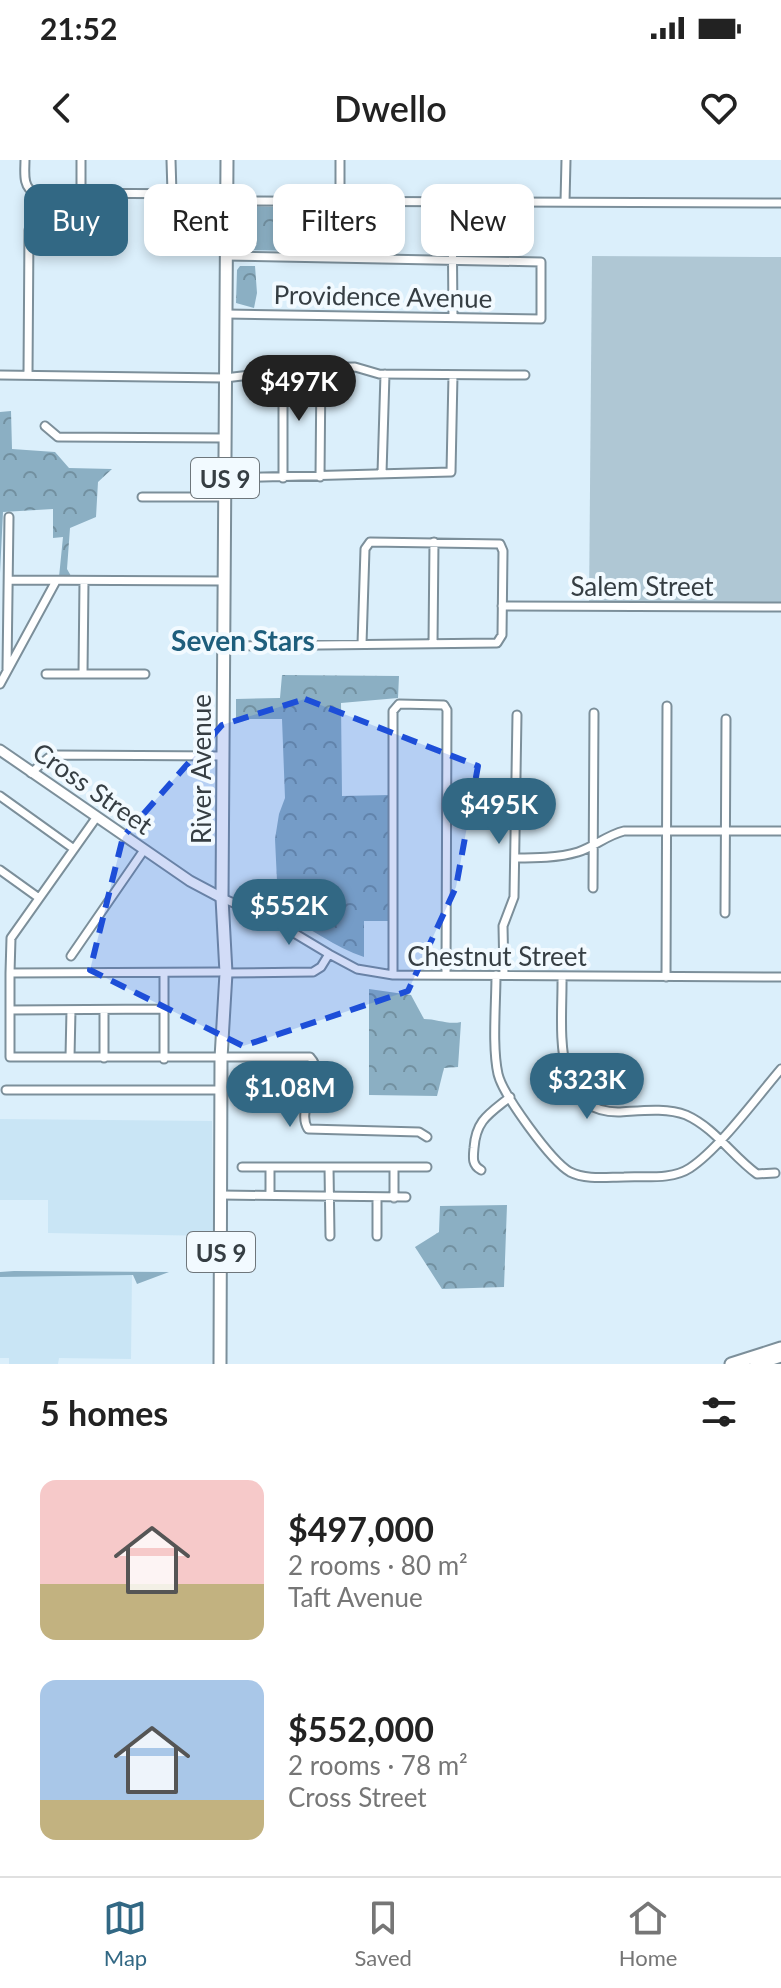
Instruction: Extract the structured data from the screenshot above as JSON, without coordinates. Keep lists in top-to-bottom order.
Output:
{
  "streets": {
    "highway": ["US 9", "River Avenue"],
    "main road": ["Cross Street"],
    "street": ["Providence Avenue", "Salem Street", "Chestnut Street"]
  },
  "crossings": [
    ["Providence Avenue", "River Avenue"],
    ["River Avenue", "Cross Street"],
    ["Cross Street", "Chestnut Street"]
  ],
  "districts": ["Seven Stars"],
  "page": {
    "status": "21:52",
    "header": "Dwello",
    "chip": [
      "Buy",
      "Rent",
      "Filters",
      "New"
    ],
    "price": [
      "$497K",
      "$495K",
      "$552K",
      "$323K",
      "$1.08M"
    ],
    "heading": "5 homes",
    "list": [
      {
        "name": "$497,000",
        "note": "2 rooms · 80 m² · Taft Avenue"
      },
      {
        "name": "$552,000",
        "note": "2 rooms · 78 m² · Cross Street"
      }
    ],
    "tabs": ["Map", "Saved", "Home"]
  }
}
